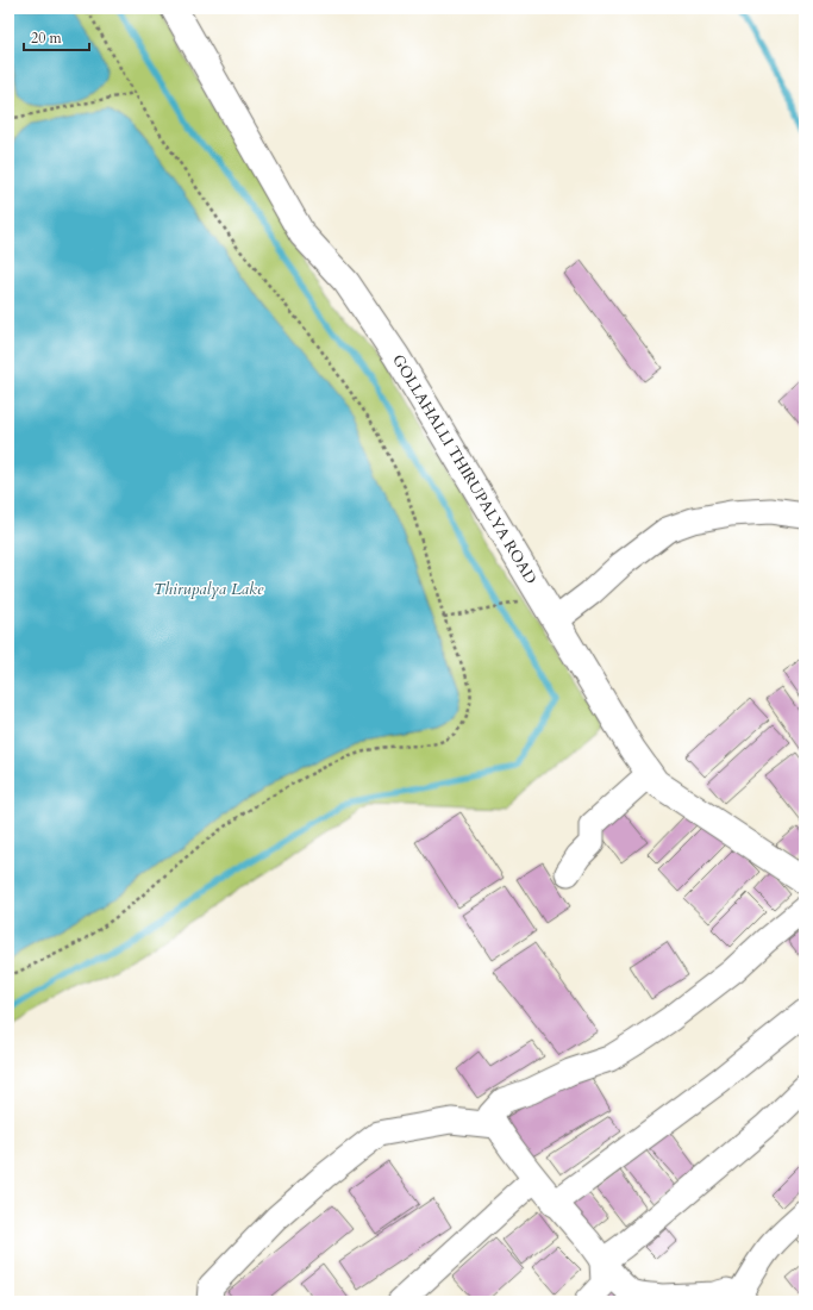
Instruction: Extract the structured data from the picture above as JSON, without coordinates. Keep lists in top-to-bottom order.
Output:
{
  "streets": {
    "street": ["GOLLAHALLI THIRUPALYA ROAD"]
  },
  "water": ["Thirupalya Lake"],
  "scale_bar": "20 m"
}
